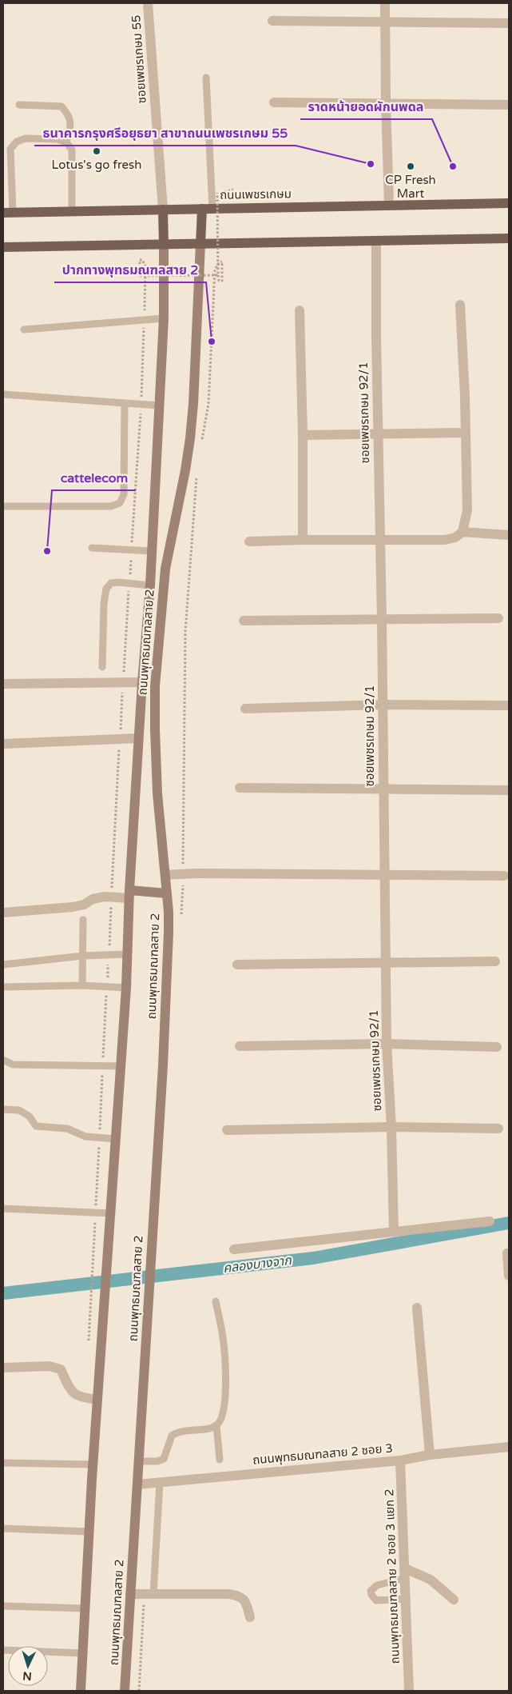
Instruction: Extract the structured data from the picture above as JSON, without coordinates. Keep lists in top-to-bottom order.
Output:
{
  "streets": {
    "main road": ["ถนนเพชรเกษม", "ถนนพุทธมณฑลสาย 2"],
    "street": [
      "ซอยเพชรเกษม 55",
      "ซอยเพชรเกษม 92/1",
      "ถนนพุทธมณฑลสาย 2 ซอย 3",
      "ถนนพุทธมณฑลสาย 2 ซอย 3 แยก 2"
    ]
  },
  "crossings": [
    ["ซอยเพชรเกษม 55", "ถนนเพชรเกษม"],
    ["ถนนพุทธมณฑลสาย 2", "ถนนพุทธมณฑลสาย 2 ซอย 3"],
    ["ถนนพุทธมณฑลสาย 2 ซอย 3", "ถนนพุทธมณฑลสาย 2 ซอย 3 แยก 2"]
  ],
  "water": ["คลองบางจาก"],
  "places": [
    "Lotus's go fresh",
    "ธนาคารกรุงศรีอยุธยา สาขาถนนเพชรเกษม 55",
    "CP Fresh Mart",
    "ราดหน้ายอดผักนพดล",
    "ปากทางพุทธมณฑลสาย 2",
    "cattelecom"
  ],
  "north": "bottom"
}
